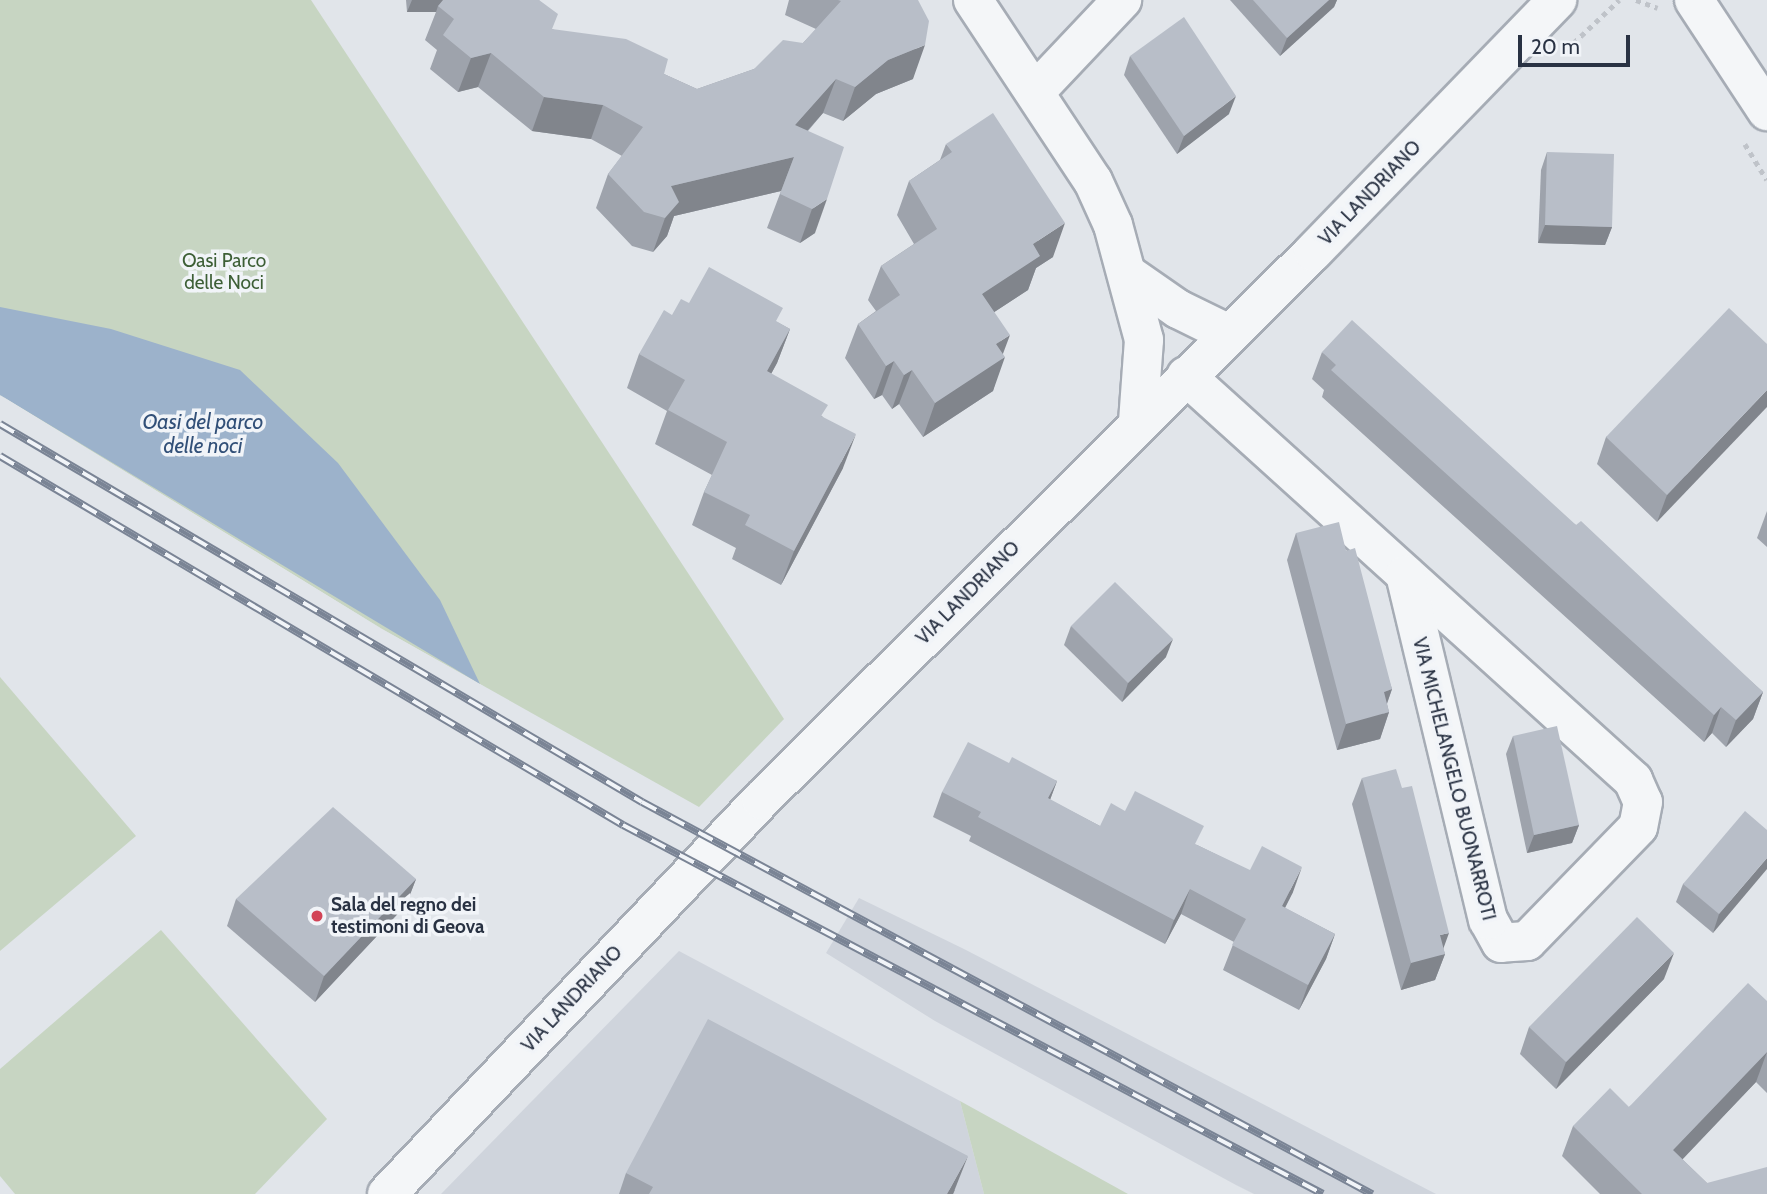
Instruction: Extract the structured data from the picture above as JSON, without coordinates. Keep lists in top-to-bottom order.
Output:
{
  "streets": {
    "street": ["VIA LANDRIANO", "VIA MICHELANGELO BUONARROTI"]
  },
  "crossings": [
    ["VIA LANDRIANO", "VIA MICHELANGELO BUONARROTI"]
  ],
  "water": ["Oasi del parco delle noci"],
  "parks": ["Oasi Parco delle Noci"],
  "places": ["Sala del regno dei testimoni di Geova"],
  "scale_bar": "20 m"
}
